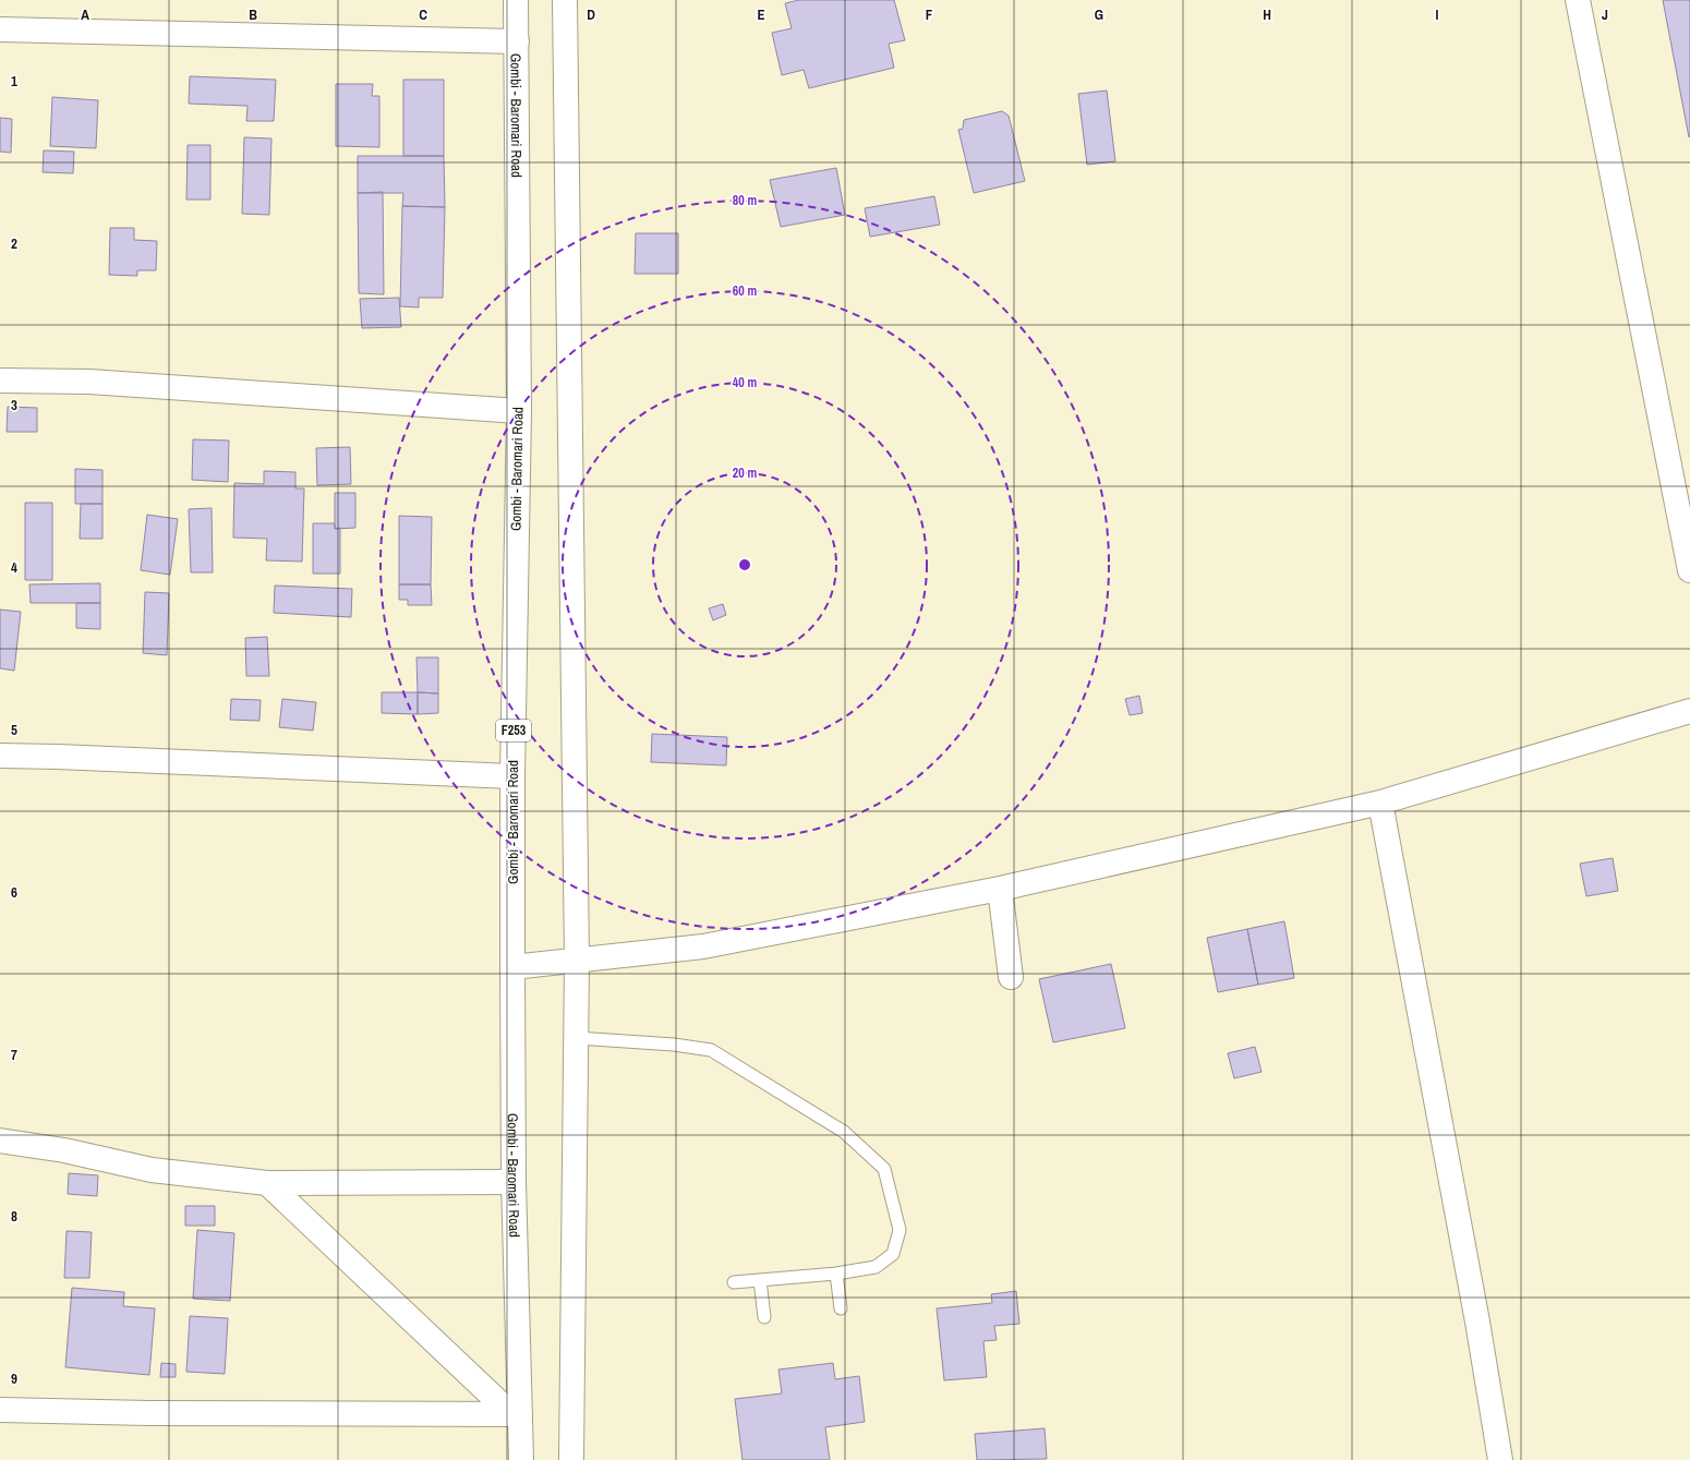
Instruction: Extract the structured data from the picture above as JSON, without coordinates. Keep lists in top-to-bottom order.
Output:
{
  "streets": {
    "street": ["Gombi - Baromari Road", "F253"]
  },
  "grid": {
    "columns": [
      "A",
      "B",
      "C",
      "D",
      "E",
      "F",
      "G",
      "H",
      "I",
      "J"
    ],
    "rows": [
      "1",
      "2",
      "3",
      "4",
      "5",
      "6",
      "7",
      "8",
      "9"
    ]
  },
  "rings": [
    "80 m",
    "60 m",
    "40 m",
    "20 m"
  ]
}
